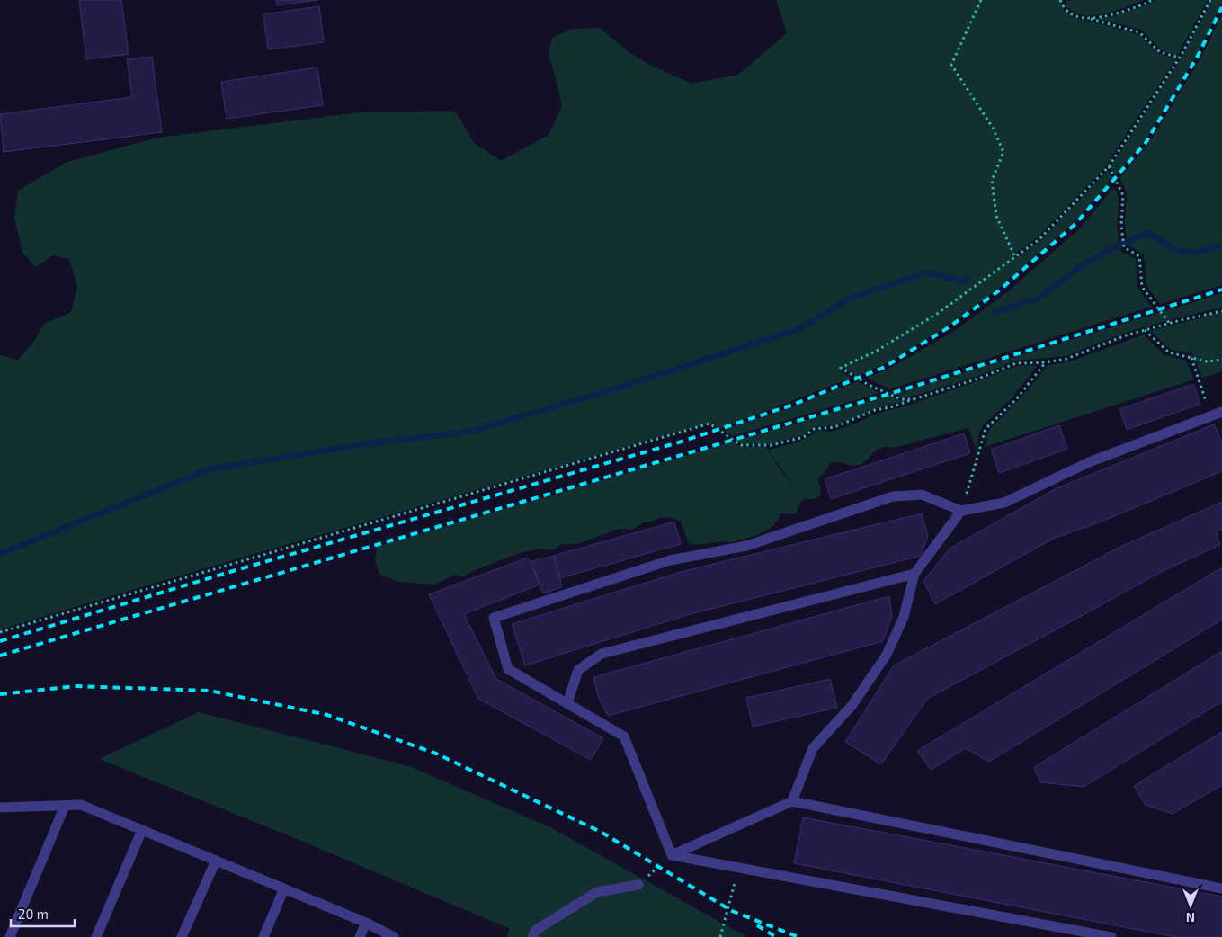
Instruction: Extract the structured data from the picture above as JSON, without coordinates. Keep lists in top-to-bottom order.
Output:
{
  "scale_bar": "20 m",
  "north": "bottom"
}
